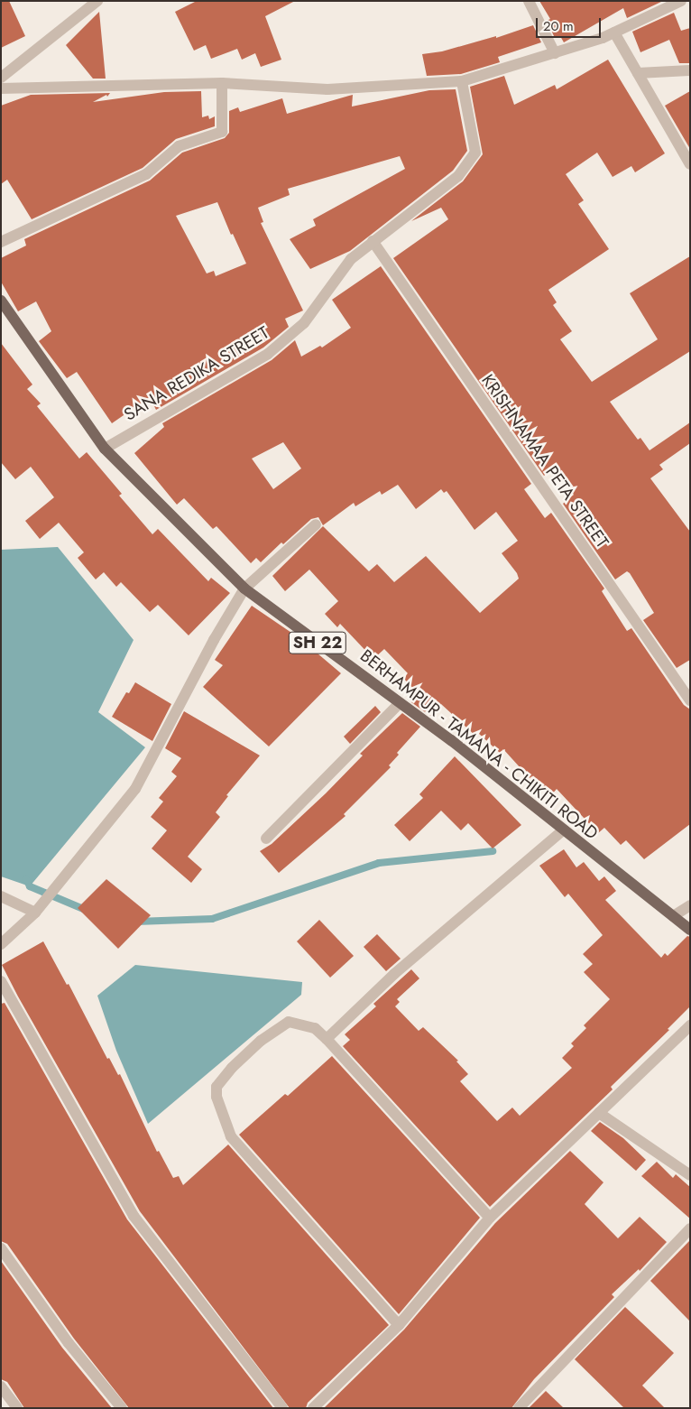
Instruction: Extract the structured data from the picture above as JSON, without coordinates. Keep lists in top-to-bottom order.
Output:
{
  "streets": {
    "main road": ["SH 22", "BERHAMPUR - TAMANA - CHIKITI ROAD"],
    "street": ["SANA REDIKA STREET", "KRISHNAMAA PETA STREET"]
  },
  "crossings": [
    ["SANA REDIKA STREET", "KRISHNAMAA PETA STREET"],
    ["SANA REDIKA STREET", "BERHAMPUR - TAMANA - CHIKITI ROAD"]
  ],
  "scale_bar": "20 m"
}
